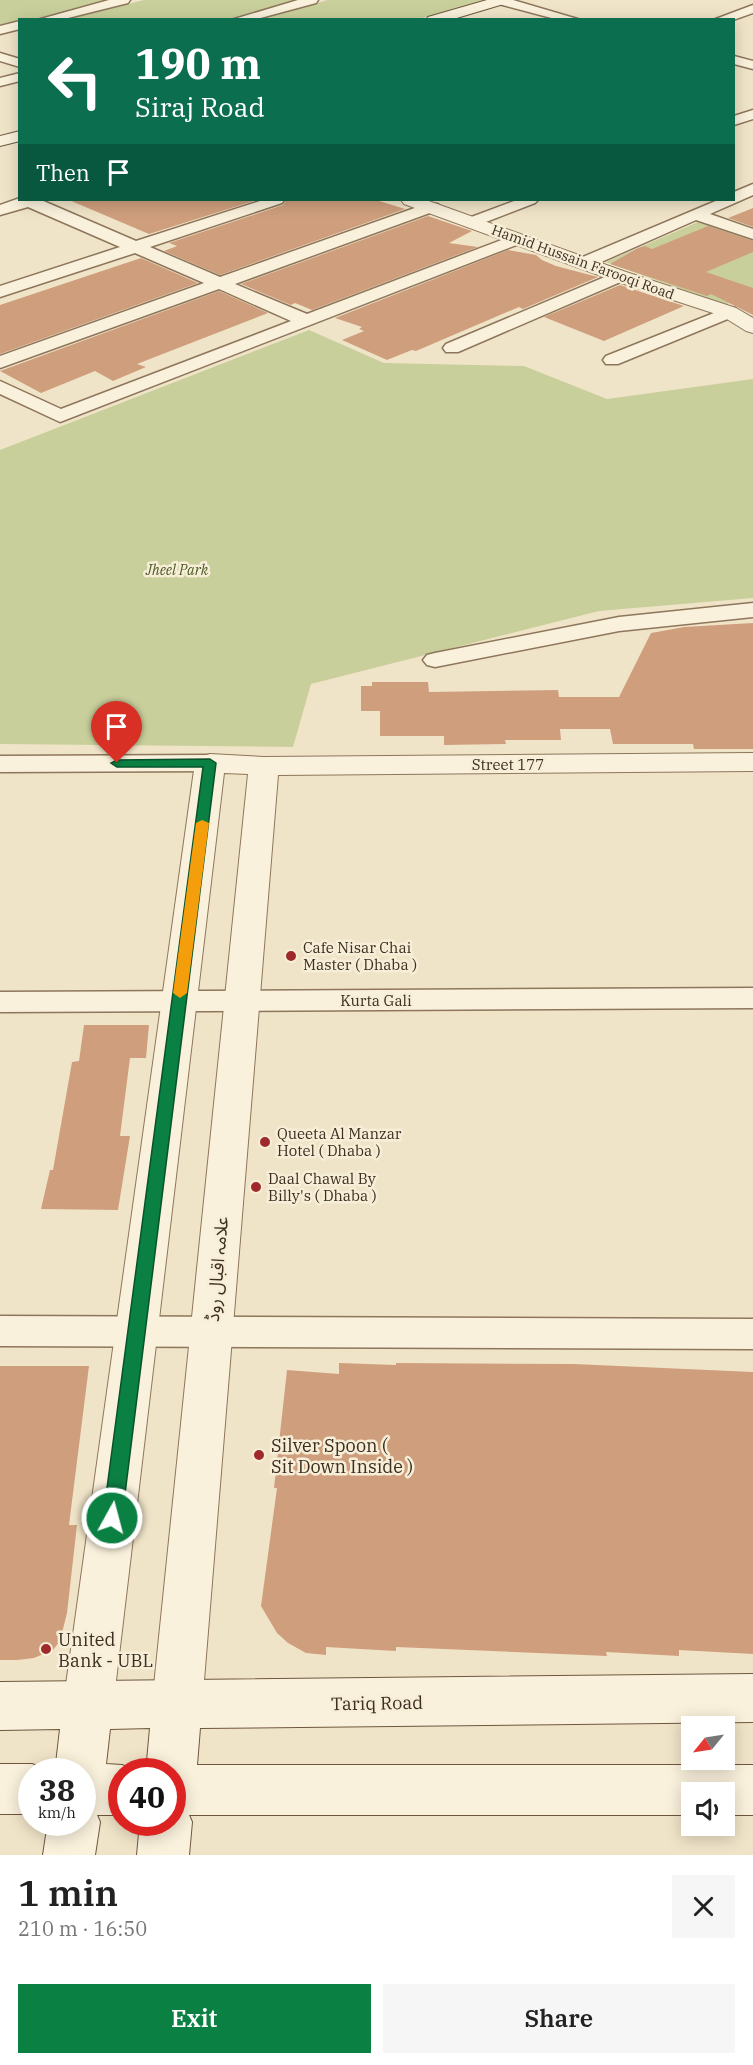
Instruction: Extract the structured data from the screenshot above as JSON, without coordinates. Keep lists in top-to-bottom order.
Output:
{
  "streets": {
    "street": [
      "Hamid Hussain Farooqi Road",
      "Street 177",
      "Kurta Gali",
      "علامہ اقبال روڈ",
      "Tariq Road"
    ]
  },
  "crossings": [
    ["Street 177", "علامہ اقبال روڈ"],
    ["Kurta Gali", "علامہ اقبال روڈ"],
    ["علامہ اقبال روڈ", "Tariq Road"]
  ],
  "parks": ["Jheel Park"],
  "places": [
    "Cafe Nisar Chai Master ( Dhaba )",
    "Queeta Al Manzar Hotel ( Dhaba )",
    "Daal Chawal By Billy's ( Dhaba )",
    "Silver Spoon ( Sit Down Inside )",
    "United Bank - UBL"
  ],
  "north": "bottom left",
  "page": {
    "turn": ["190 m", "Siraj Road"],
    "then": "Then",
    "speed": "38 km/h",
    "limit": "40",
    "heading": ["1 min", "210 m · 16:50"],
    "buttons": ["Exit", "Share"]
  }
}
